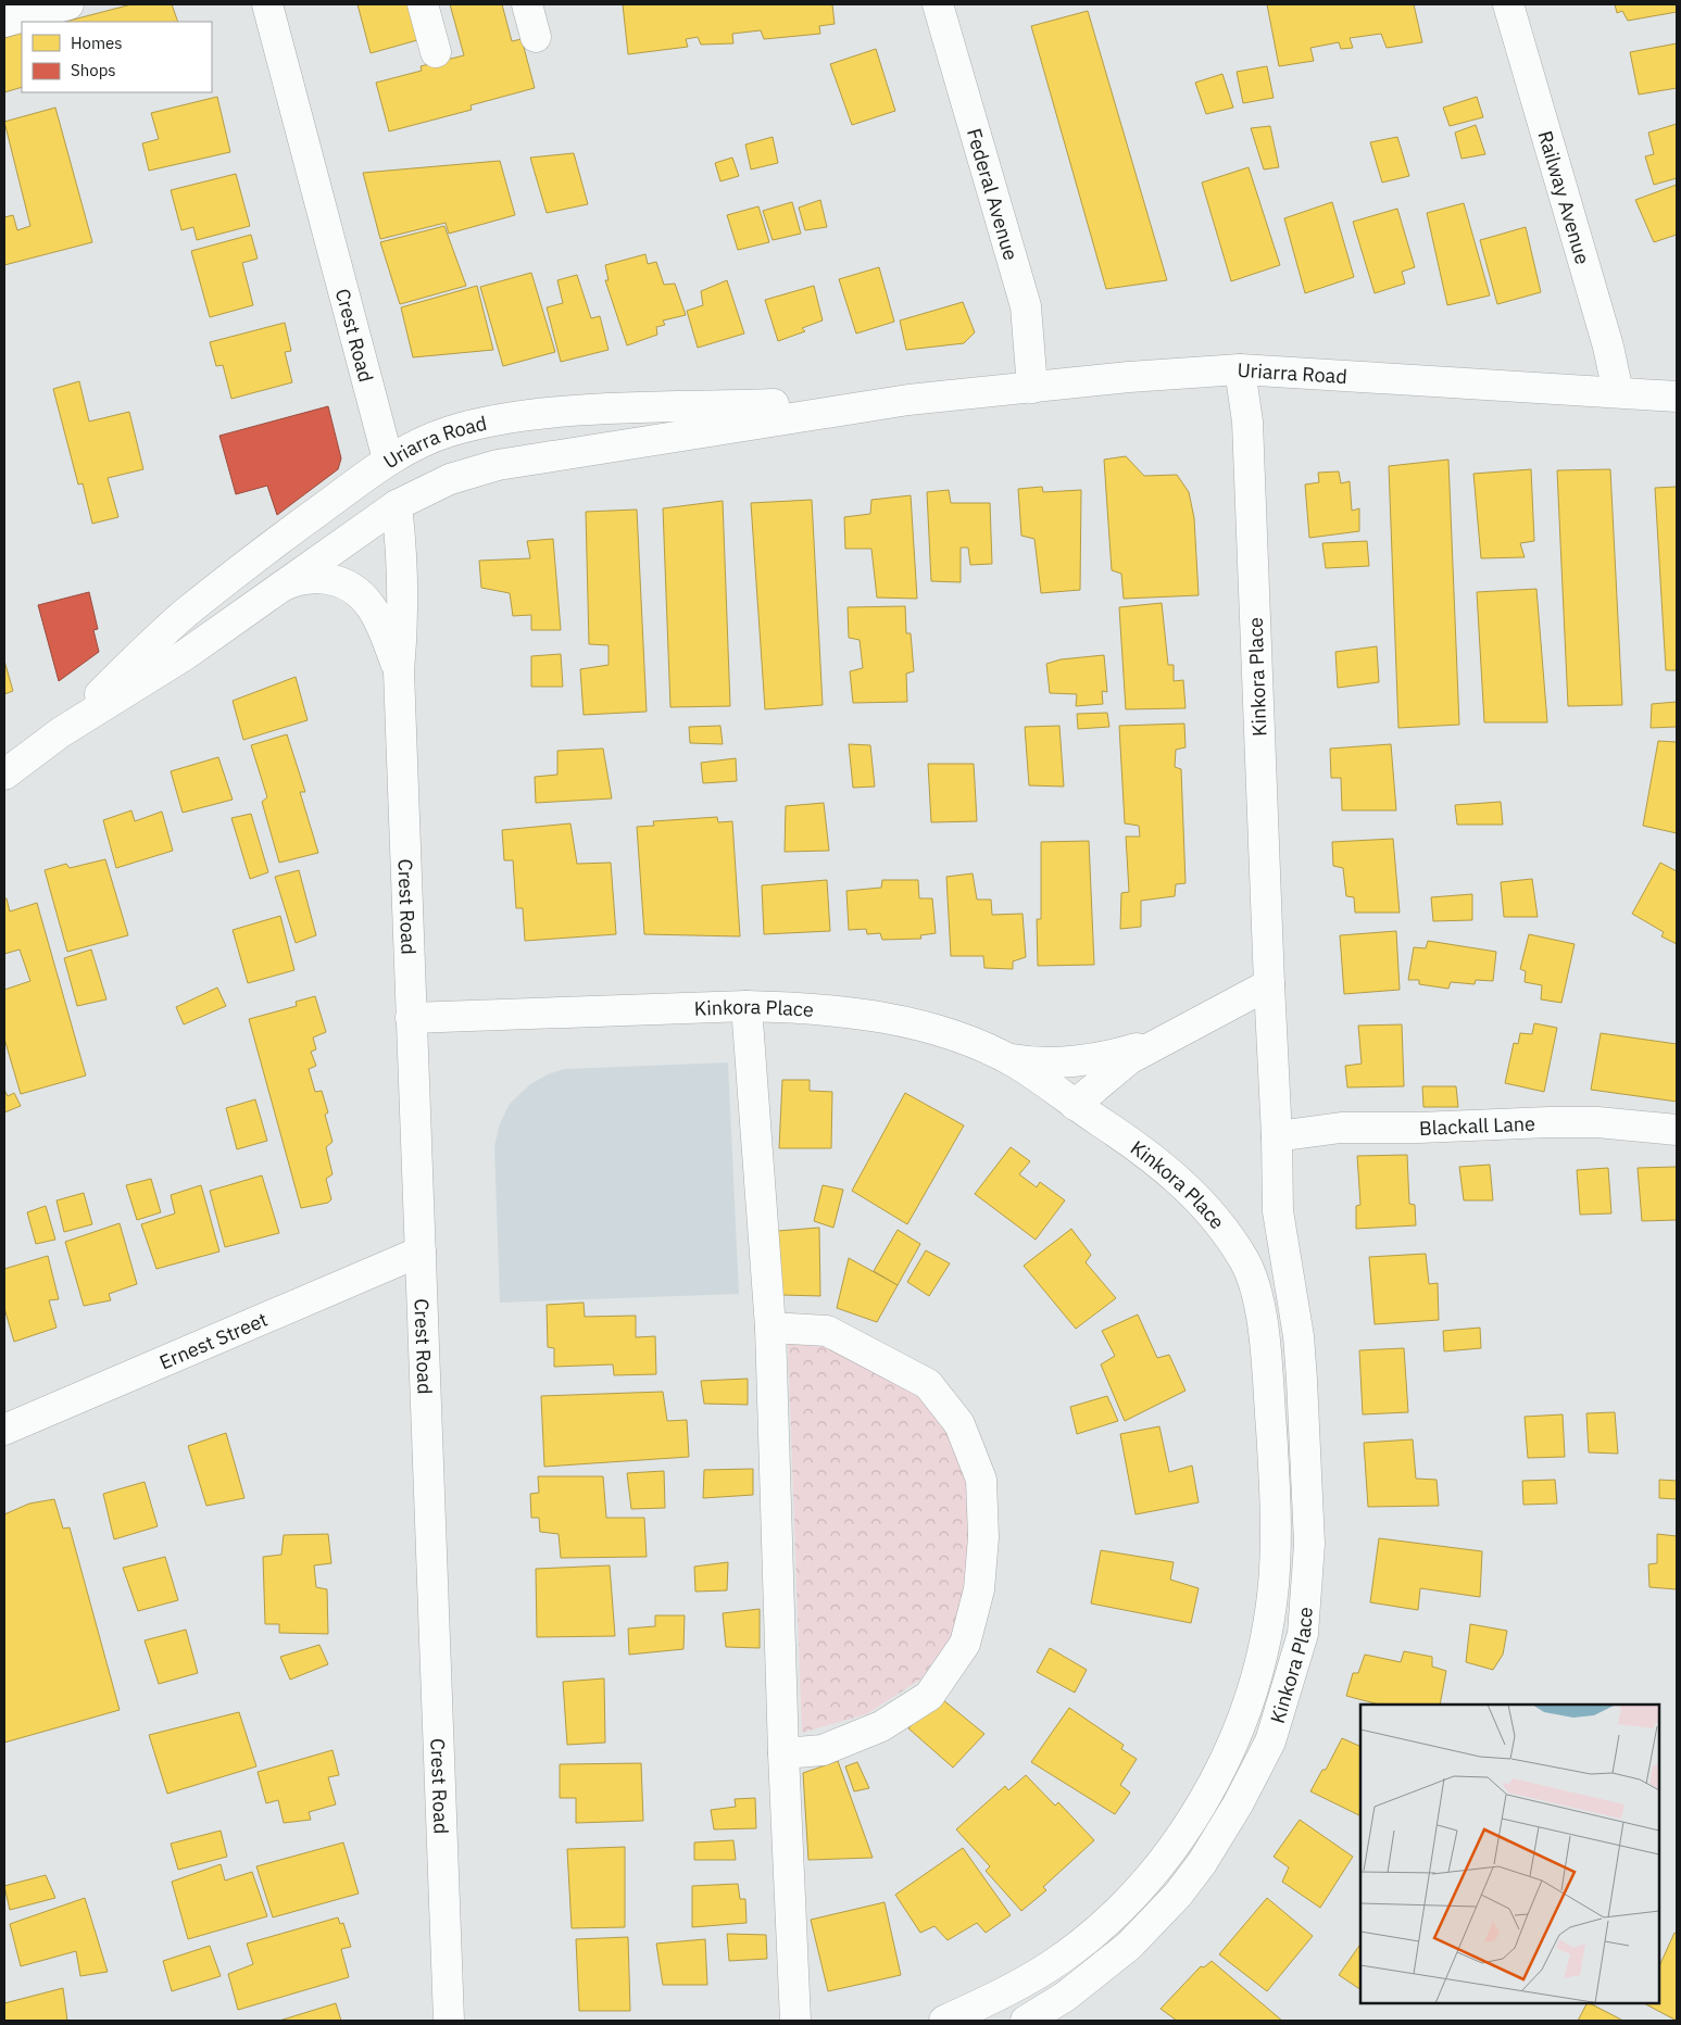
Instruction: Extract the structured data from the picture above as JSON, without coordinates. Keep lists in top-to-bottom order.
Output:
{
  "streets": {
    "street": [
      "Federal Avenue",
      "Railway Avenue",
      "Crest Road",
      "Uriarra Road",
      "Kinkora Place",
      "Blackall Lane",
      "Ernest Street"
    ]
  },
  "crossings": [
    ["Federal Avenue", "Uriarra Road"],
    ["Railway Avenue", "Uriarra Road"],
    ["Crest Road", "Uriarra Road"],
    ["Crest Road", "Kinkora Place"],
    ["Crest Road", "Ernest Street"],
    ["Uriarra Road", "Kinkora Place"],
    ["Kinkora Place", "Blackall Lane"]
  ],
  "legend": ["Homes", "Shops"]
}
